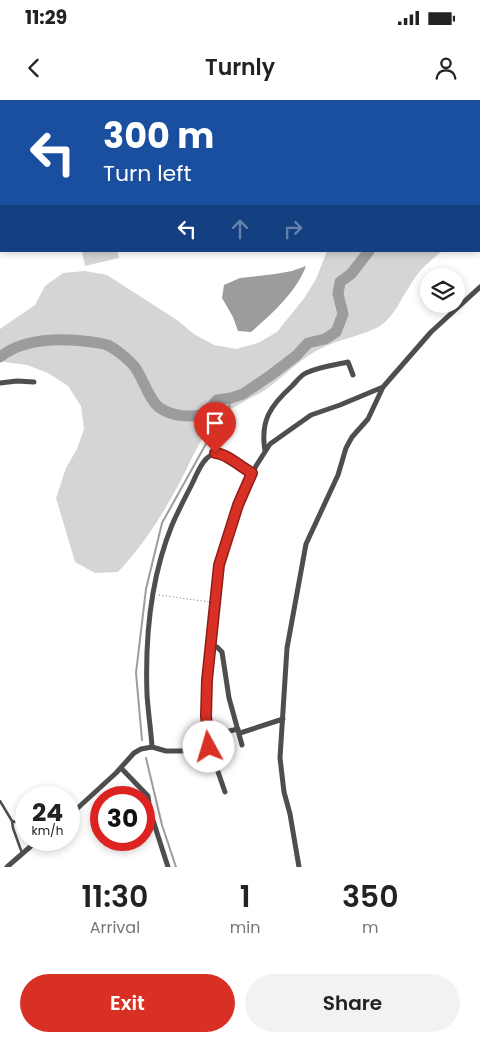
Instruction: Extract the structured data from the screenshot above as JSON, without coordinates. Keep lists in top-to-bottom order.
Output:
{
  "page": {
    "status": "11:29",
    "header": "Turnly",
    "turn": ["300 m", "Turn left"],
    "speed": "24 km/h",
    "limit": "30",
    "eta": [
      "11:30",
      "Arrival",
      "1",
      "min",
      "350",
      "m"
    ],
    "buttons": ["Exit", "Share"]
  }
}
